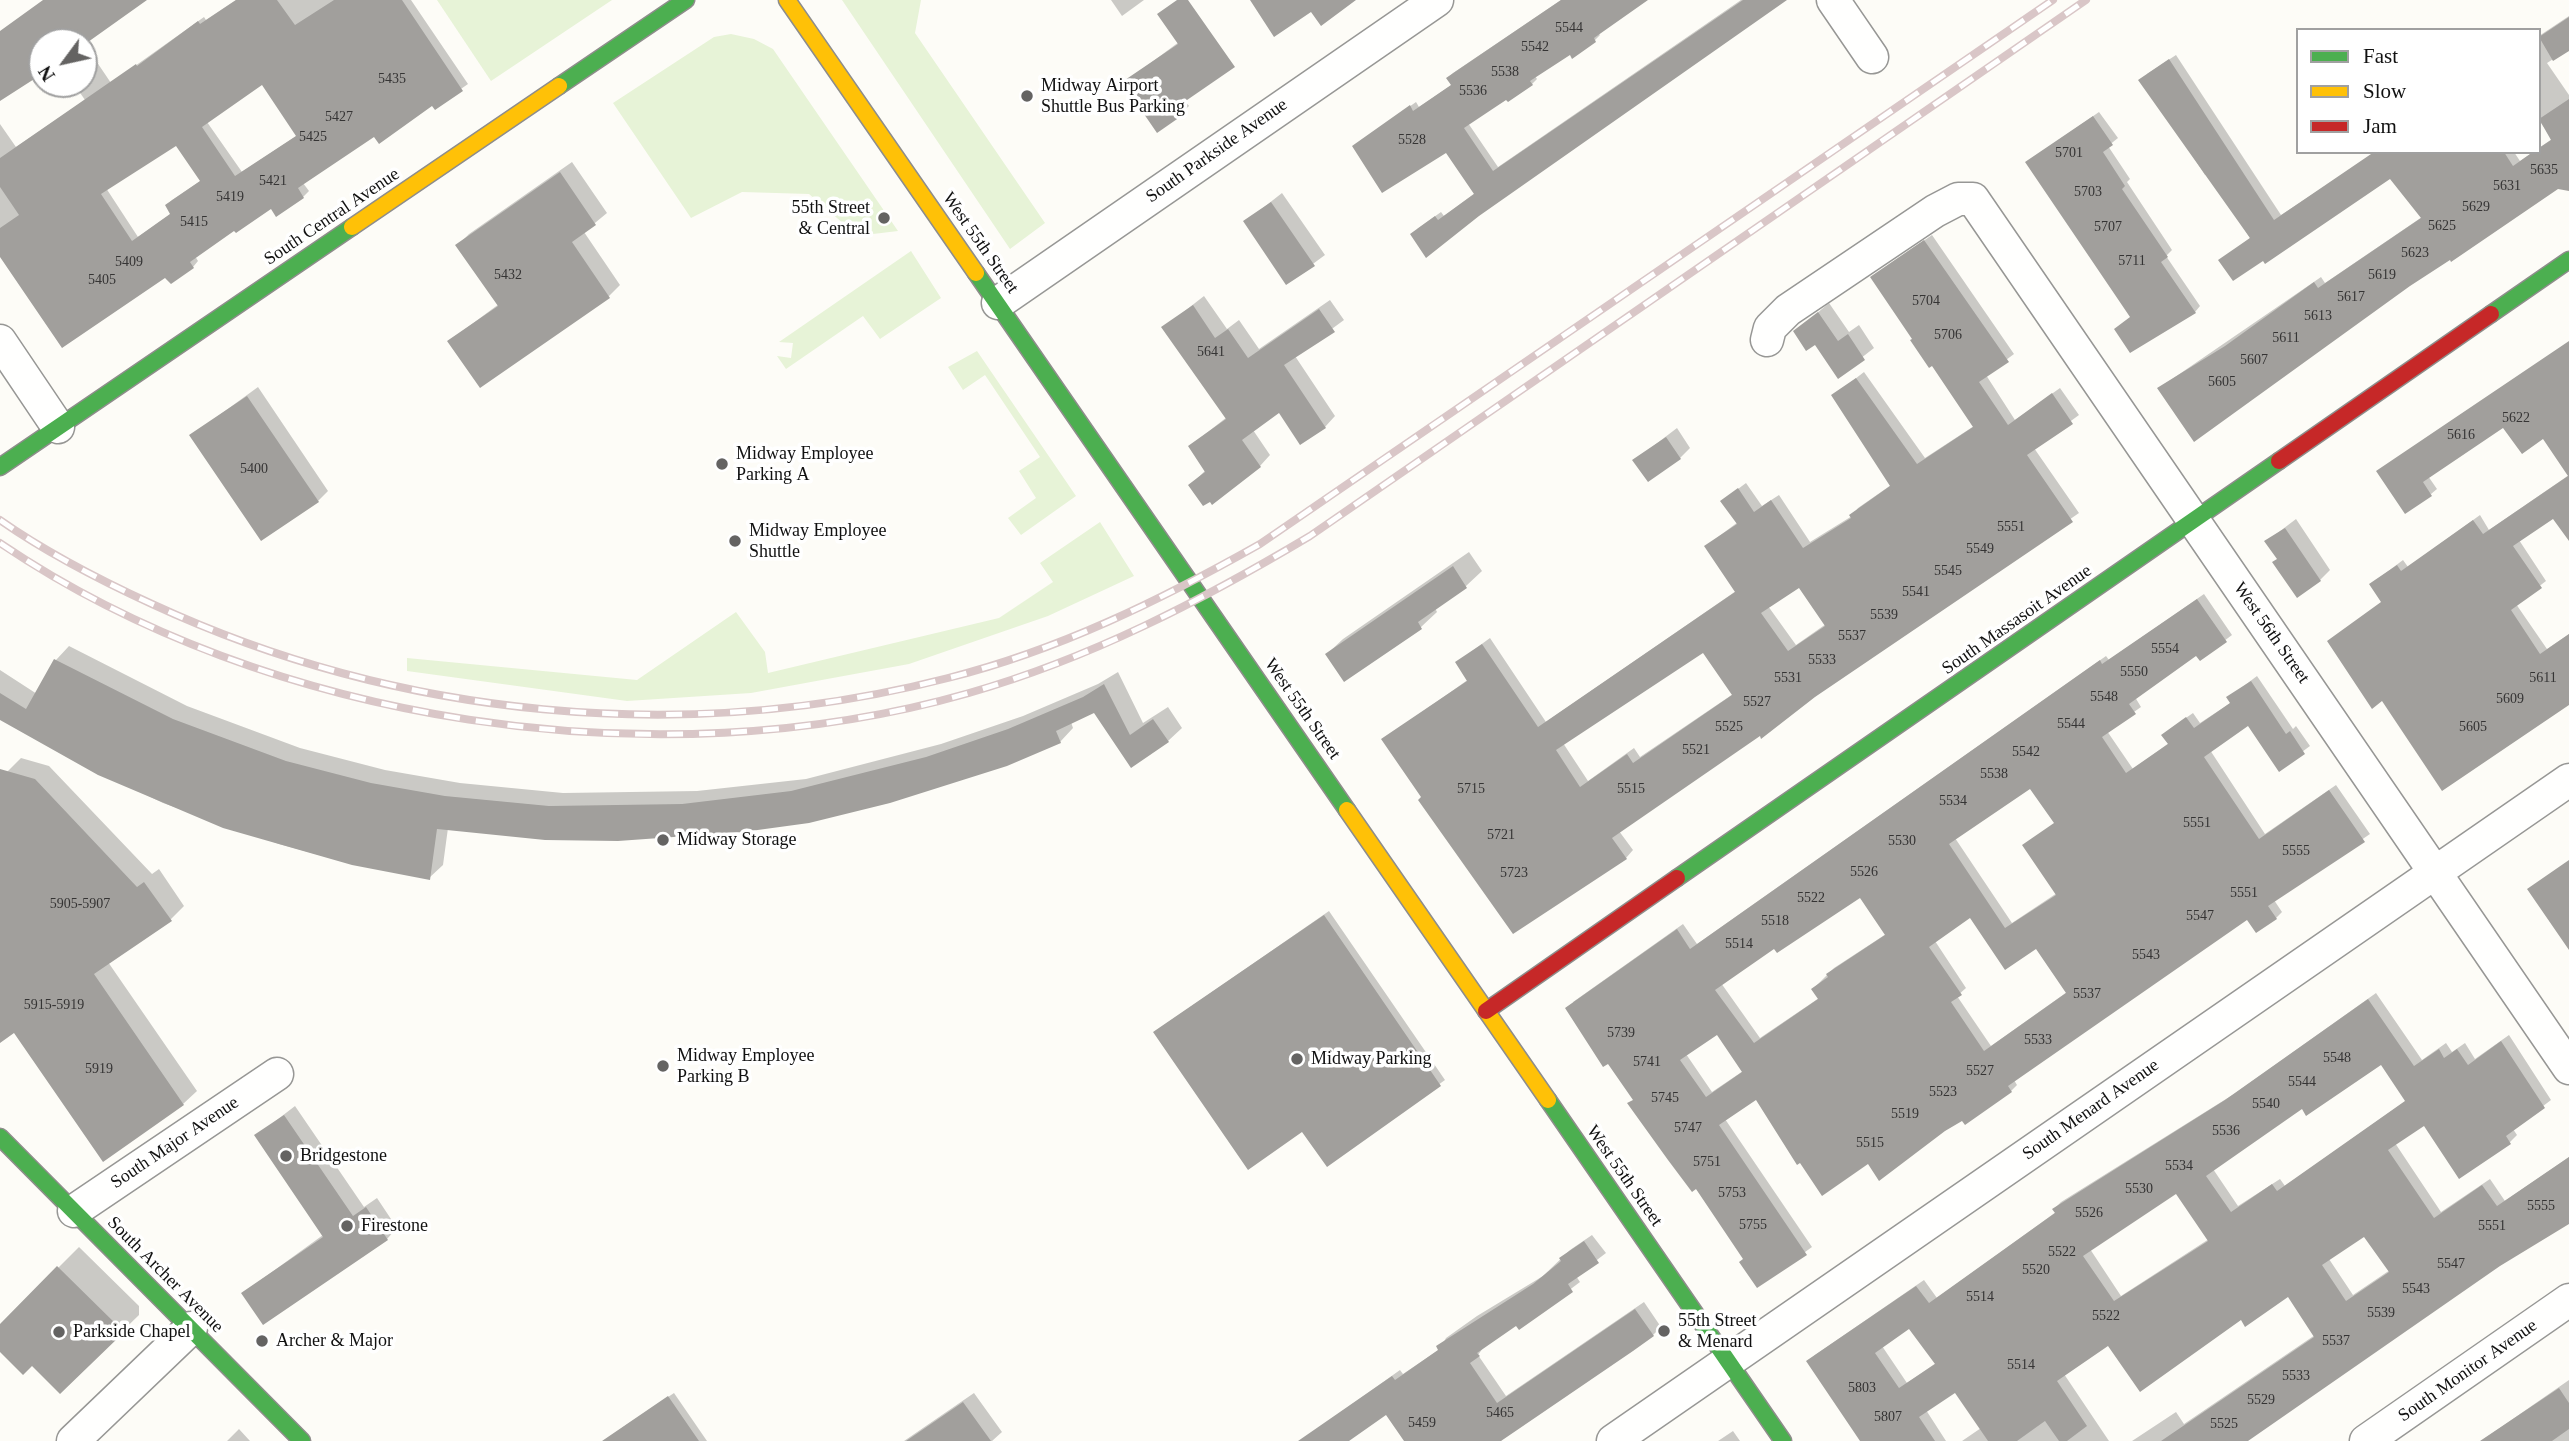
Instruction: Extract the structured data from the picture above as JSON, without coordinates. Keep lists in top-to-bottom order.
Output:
{
  "streets": {
    "main road": [
      "South Central Avenue",
      "West 55th Street",
      "South Massasoit Avenue",
      "South Archer Avenue"
    ],
    "street": [
      "South Parkside Avenue",
      "West 56th Street",
      "South Menard Avenue",
      "South Major Avenue",
      "South Monitor Avenue"
    ]
  },
  "crossings": [
    ["South Parkside Avenue", "West 55th Street"],
    ["West 55th Street", "South Massasoit Avenue"],
    ["West 55th Street", "South Menard Avenue"],
    ["South Massasoit Avenue", "West 56th Street"],
    ["West 56th Street", "South Menard Avenue"],
    ["South Major Avenue", "South Archer Avenue"]
  ],
  "places": [
    "Midway Airport Shuttle Bus Parking",
    "55th Street & Central",
    "Midway Employee Parking A",
    "Midway Employee Shuttle",
    "Midway Storage",
    "Midway Parking",
    "Midway Employee Parking B",
    "Bridgestone",
    "Firestone",
    "55th Street & Menard",
    "Parkside Chapel",
    "Archer & Major"
  ],
  "house_numbers": [
    "5544",
    "5542",
    "5538",
    "5435",
    "5536",
    "5427",
    "5425",
    "5528",
    "5701",
    "5635",
    "5421",
    "5631",
    "5703",
    "5419",
    "5629",
    "5415",
    "5625",
    "5707",
    "5623",
    "5711",
    "5409",
    "5432",
    "5619",
    "5405",
    "5617",
    "5704",
    "5613",
    "5706",
    "5611",
    "5641",
    "5607",
    "5605",
    "5622",
    "5616",
    "5400",
    "5551",
    "5549",
    "5545",
    "5541",
    "5539",
    "5537",
    "5554",
    "5533",
    "5550",
    "5531",
    "5611",
    "5548",
    "5609",
    "5527",
    "5544",
    "5525",
    "5605",
    "5521",
    "5542",
    "5538",
    "5715",
    "5515",
    "5534",
    "5551",
    "5721",
    "5530",
    "5555",
    "5526",
    "5723",
    "5551",
    "5522",
    "5905-5907",
    "5547",
    "5518",
    "5514",
    "5543",
    "5537",
    "5915-5919",
    "5739",
    "5533",
    "5548",
    "5741",
    "5919",
    "5527",
    "5544",
    "5523",
    "5745",
    "5540",
    "5519",
    "5747",
    "5536",
    "5515",
    "5751",
    "5534",
    "5530",
    "5753",
    "5555",
    "5526",
    "5755",
    "5551",
    "5522",
    "5547",
    "5520",
    "5543",
    "5514",
    "5539",
    "5522",
    "5537",
    "5514",
    "5533",
    "5803",
    "5529",
    "5465",
    "5807",
    "5459",
    "5525"
  ],
  "legend": ["Fast", "Slow", "Jam"],
  "north": "bottom left"
}
